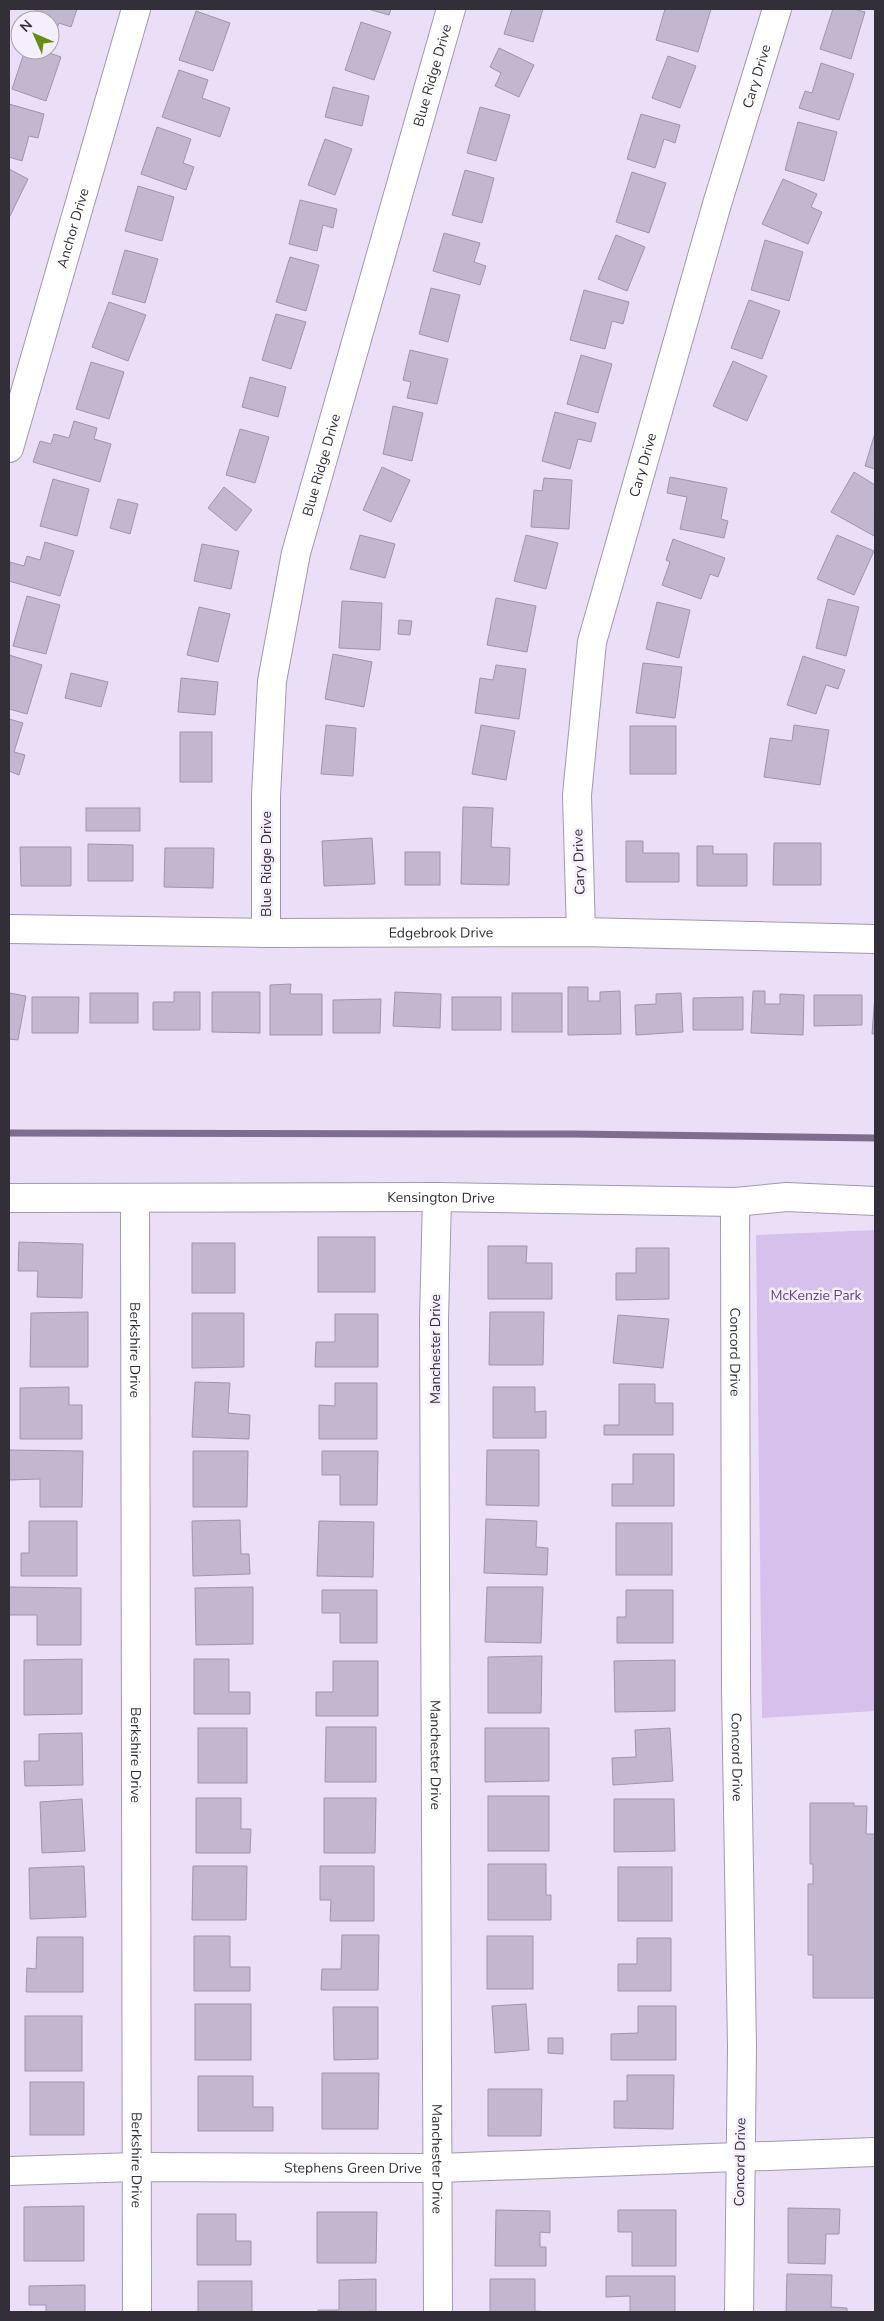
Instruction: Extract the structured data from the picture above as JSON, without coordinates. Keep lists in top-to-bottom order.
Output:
{
  "streets": {
    "street": [
      "Blue Ridge Drive",
      "Cary Drive",
      "Anchor Drive",
      "Edgebrook Drive",
      "Kensington Drive",
      "Manchester Drive",
      "Berkshire Drive",
      "Concord Drive",
      "Stephens Green Drive"
    ]
  },
  "crossings": [
    ["Blue Ridge Drive", "Edgebrook Drive"],
    ["Cary Drive", "Edgebrook Drive"],
    ["Kensington Drive", "Manchester Drive"],
    ["Kensington Drive", "Berkshire Drive"],
    ["Kensington Drive", "Concord Drive"],
    ["Manchester Drive", "Stephens Green Drive"],
    ["Berkshire Drive", "Stephens Green Drive"],
    ["Concord Drive", "Stephens Green Drive"]
  ],
  "parks": ["McKenzie Park"],
  "north": "top left"
}
